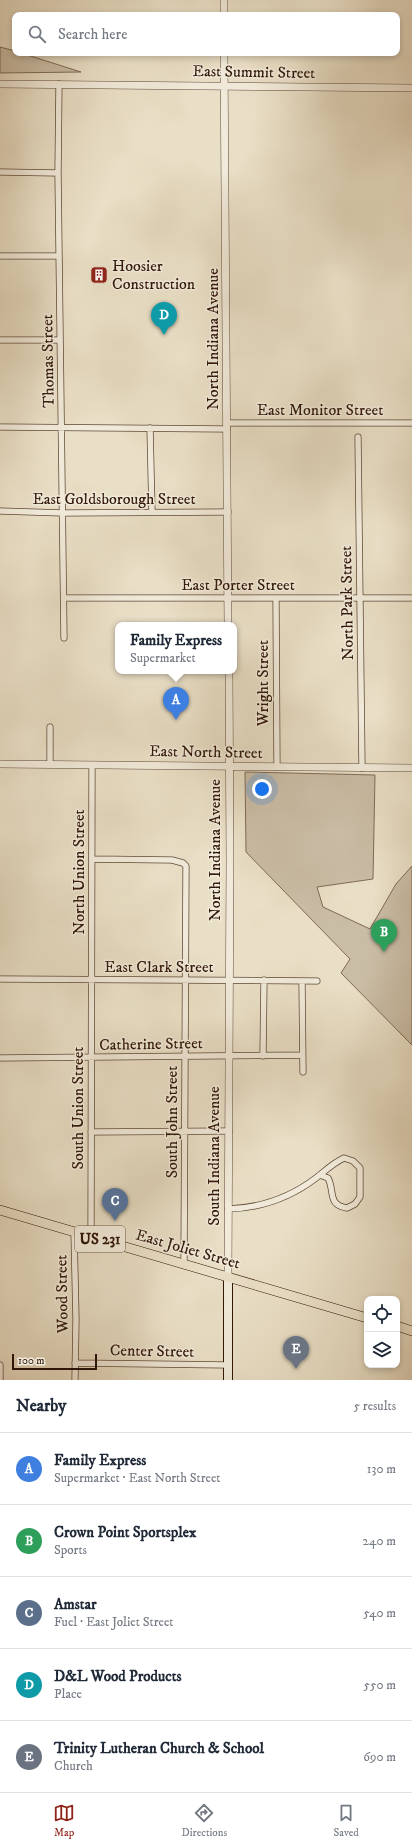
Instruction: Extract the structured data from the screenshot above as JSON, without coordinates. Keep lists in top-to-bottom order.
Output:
{
  "streets": {
    "main road": ["South Indiana Avenue", "US 231", "East Joliet Street"],
    "street": [
      "East Summit Street",
      "North Indiana Avenue",
      "Thomas Street",
      "East Monitor Street",
      "East Goldsborough Street",
      "East Porter Street",
      "North Park Street",
      "Wright Street",
      "East North Street",
      "North Union Street",
      "East Clark Street",
      "Catherine Street",
      "South Union Street",
      "South John Street",
      "Wood Street",
      "Center Street"
    ]
  },
  "crossings": [
    ["East Summit Street", "North Indiana Avenue"],
    ["East Summit Street", "Thomas Street"],
    ["North Indiana Avenue", "East Monitor Street"],
    ["North Indiana Avenue", "East Goldsborough Street"],
    ["North Indiana Avenue", "East Porter Street"],
    ["North Indiana Avenue", "East North Street"],
    ["North Indiana Avenue", "East Clark Street"],
    ["North Indiana Avenue", "South Indiana Avenue"],
    ["Thomas Street", "East Monitor Street"],
    ["Thomas Street", "East Goldsborough Street"],
    ["Thomas Street", "East Porter Street"],
    ["East Porter Street", "North Park Street"],
    ["East Porter Street", "Wright Street"],
    ["North Park Street", "East North Street"],
    ["Wright Street", "East North Street"],
    ["East North Street", "North Union Street"],
    ["North Union Street", "East Clark Street"],
    ["North Union Street", "South Union Street"],
    ["North Union Street", "South John Street"],
    ["East Clark Street", "South Union Street"],
    ["East Clark Street", "South John Street"],
    ["East Clark Street", "South Indiana Avenue"],
    ["Catherine Street", "South Union Street"],
    ["Catherine Street", "South John Street"],
    ["Catherine Street", "South Indiana Avenue"],
    ["South Union Street", "East Joliet Street"],
    ["South John Street", "East Joliet Street"],
    ["South Indiana Avenue", "East Joliet Street"],
    ["South Indiana Avenue", "Center Street"],
    ["East Joliet Street", "Wood Street"],
    ["Wood Street", "Center Street"]
  ],
  "places": {
    "building": ["Hoosier Construction"]
  },
  "scale_bar": "100 m",
  "page": {
    "search": "Search here",
    "pins": [
      "D",
      "A",
      "B",
      "C",
      "E"
    ],
    "popup": ["Family Express", "Supermarket"],
    "scale": "100 m",
    "heading": ["Nearby", "5 results"],
    "list": [
      {
        "mark": "A",
        "name": "Family Express",
        "note": "Supermarket · East North Street",
        "value": "130 m"
      },
      {
        "mark": "B",
        "name": "Crown Point Sportsplex",
        "note": "Sports",
        "value": "240 m"
      },
      {
        "mark": "C",
        "name": "Amstar",
        "note": "Fuel · East Joliet Street",
        "value": "540 m"
      },
      {
        "mark": "D",
        "name": "D&L Wood Products",
        "note": "Place",
        "value": "550 m"
      },
      {
        "mark": "E",
        "name": "Trinity Lutheran Church & School",
        "note": "Church",
        "value": "690 m"
      }
    ],
    "nav": ["Map", "Directions", "Saved"]
  }
}
